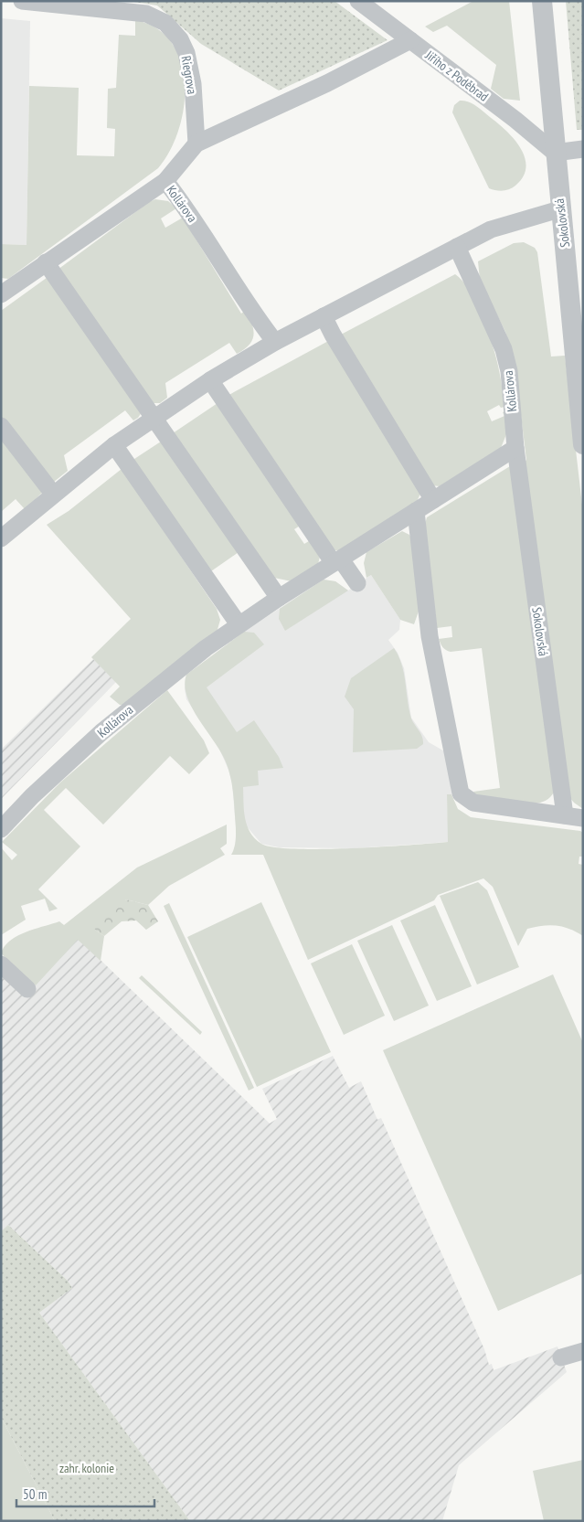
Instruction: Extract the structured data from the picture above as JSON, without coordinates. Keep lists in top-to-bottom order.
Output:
{
  "streets": {
    "street": [
      "Riegrova",
      "Jiřího z Poděbrad",
      "Kollárova",
      "Sokolovská"
    ]
  },
  "crossings": [
    ["Jiřího z Poděbrad", "Sokolovská"],
    ["Kollárova", "Sokolovská"]
  ],
  "parks": ["zahr. kolonie"],
  "scale_bar": "50 m"
}
